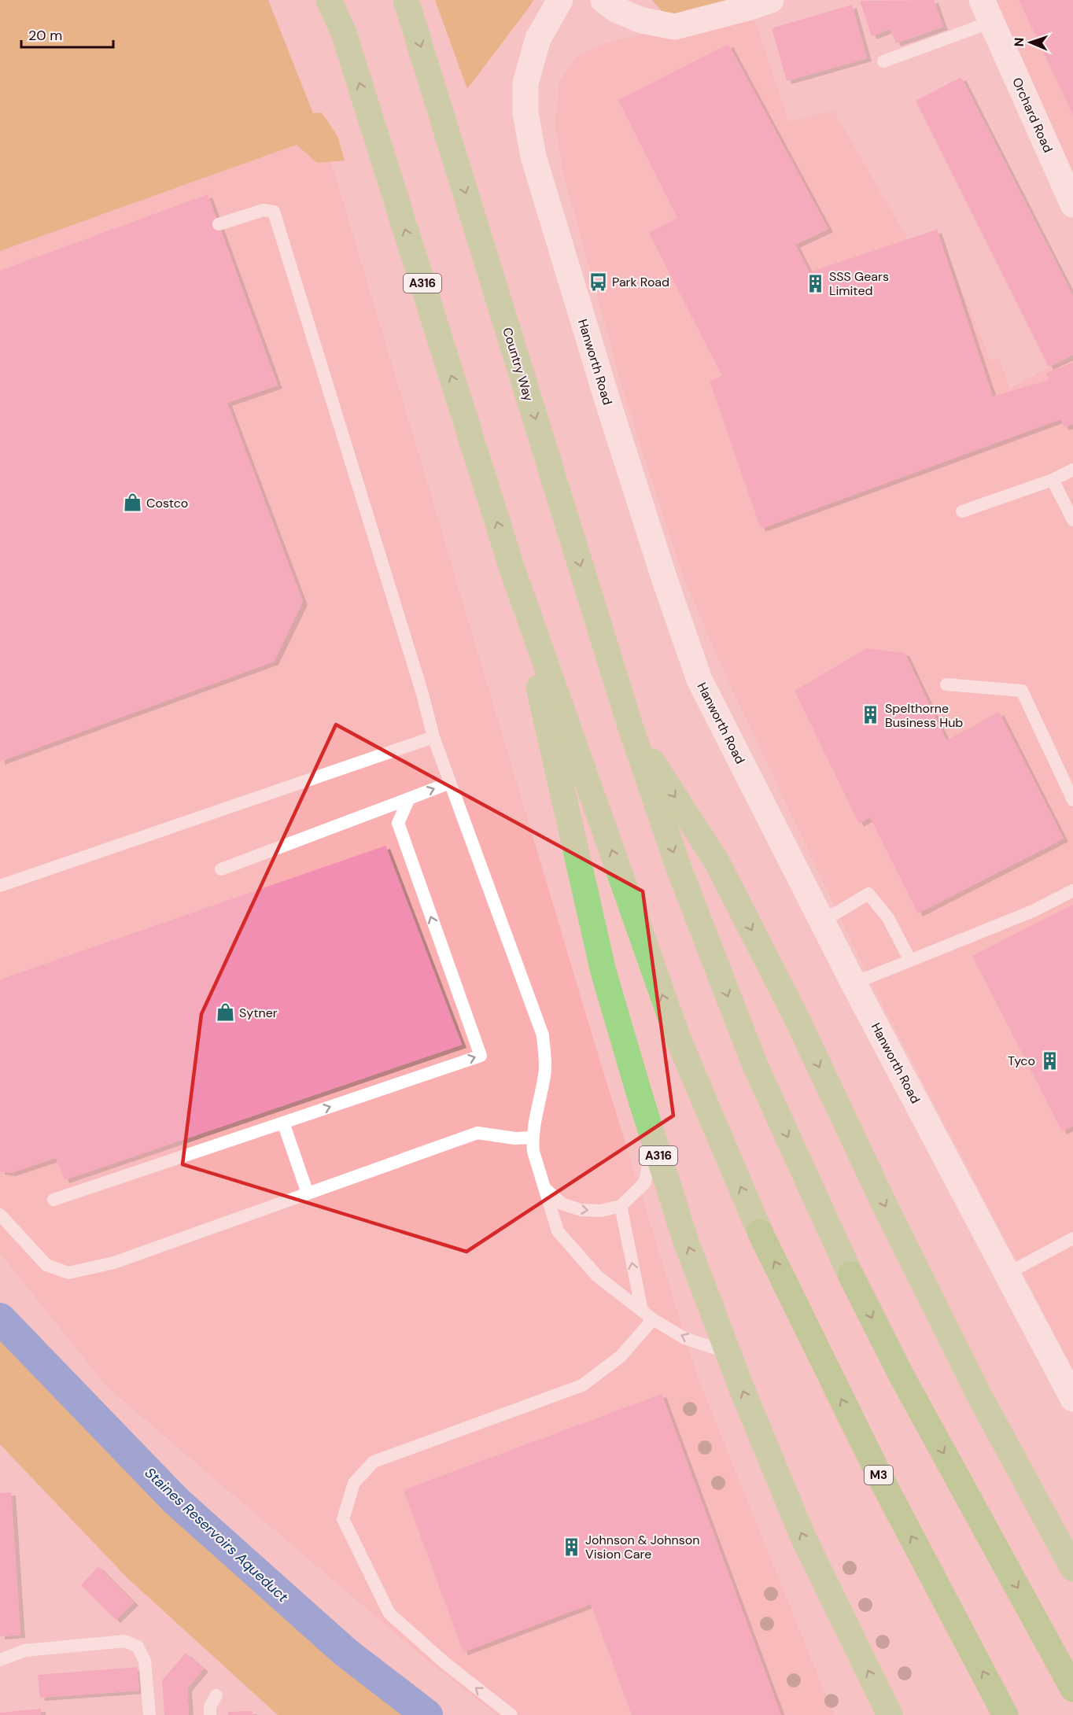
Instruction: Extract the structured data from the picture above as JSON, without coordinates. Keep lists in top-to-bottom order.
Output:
{
  "streets": {
    "highway": ["A316", "Country Way", "M3"],
    "street": ["Orchard Road", "Hanworth Road"]
  },
  "crossings": [
    ["A316", "M3"]
  ],
  "water": ["Staines Reservoirs Aqueduct"],
  "places": {
    "bus stop": ["Park Road"],
    "building": [
      "SSS Gears Limited",
      "Spelthorne Business Hub",
      "Tyco",
      "Johnson & Johnson Vision Care"
    ],
    "shop": ["Costco", "Sytner"]
  },
  "scale_bar": "20 m",
  "north": "left"
}
